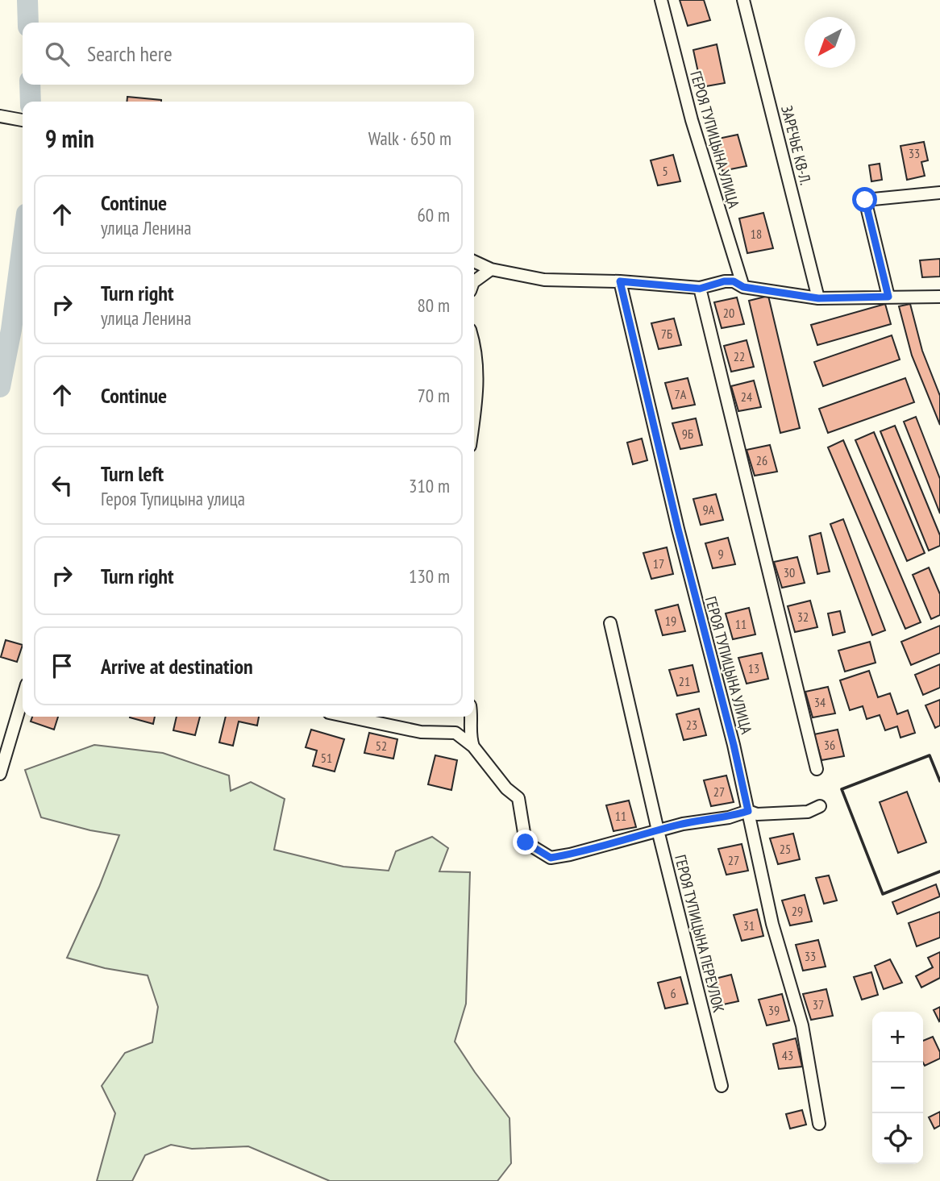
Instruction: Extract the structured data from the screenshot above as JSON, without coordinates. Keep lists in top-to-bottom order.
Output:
{
  "streets": {
    "street": ["ГЕРОЯ ТУПИЦЫНА УЛИЦА", "ЗАРЕЧЬЕ КВ-Л.", "ГЕРОЯ ТУПИЦЫНА ПЕРЕУЛОК"]
  },
  "house_numbers": [
    "33",
    "5",
    "18",
    "20",
    "7Б",
    "22",
    "7А",
    "24",
    "9Б",
    "26",
    "9А",
    "9",
    "17",
    "30",
    "32",
    "19",
    "11",
    "13",
    "21",
    "34",
    "23",
    "36",
    "52",
    "51",
    "27",
    "11",
    "25",
    "27",
    "29",
    "31",
    "33",
    "6",
    "37",
    "39",
    "43"
  ],
  "north": "bottom left",
  "page": {
    "search": "Search here",
    "heading": ["9 min", "Walk · 650 m"],
    "list": [
      ["Continue", "улица Ленина", "60 m"],
      ["Turn right", "улица Ленина", "80 m"],
      ["Continue", "70 m"],
      ["Turn left", "Героя Тупицына улица", "310 m"],
      ["Turn right", "130 m"],
      "Arrive at destination"
    ],
    "map_buttons": ["+", "−"]
  }
}
